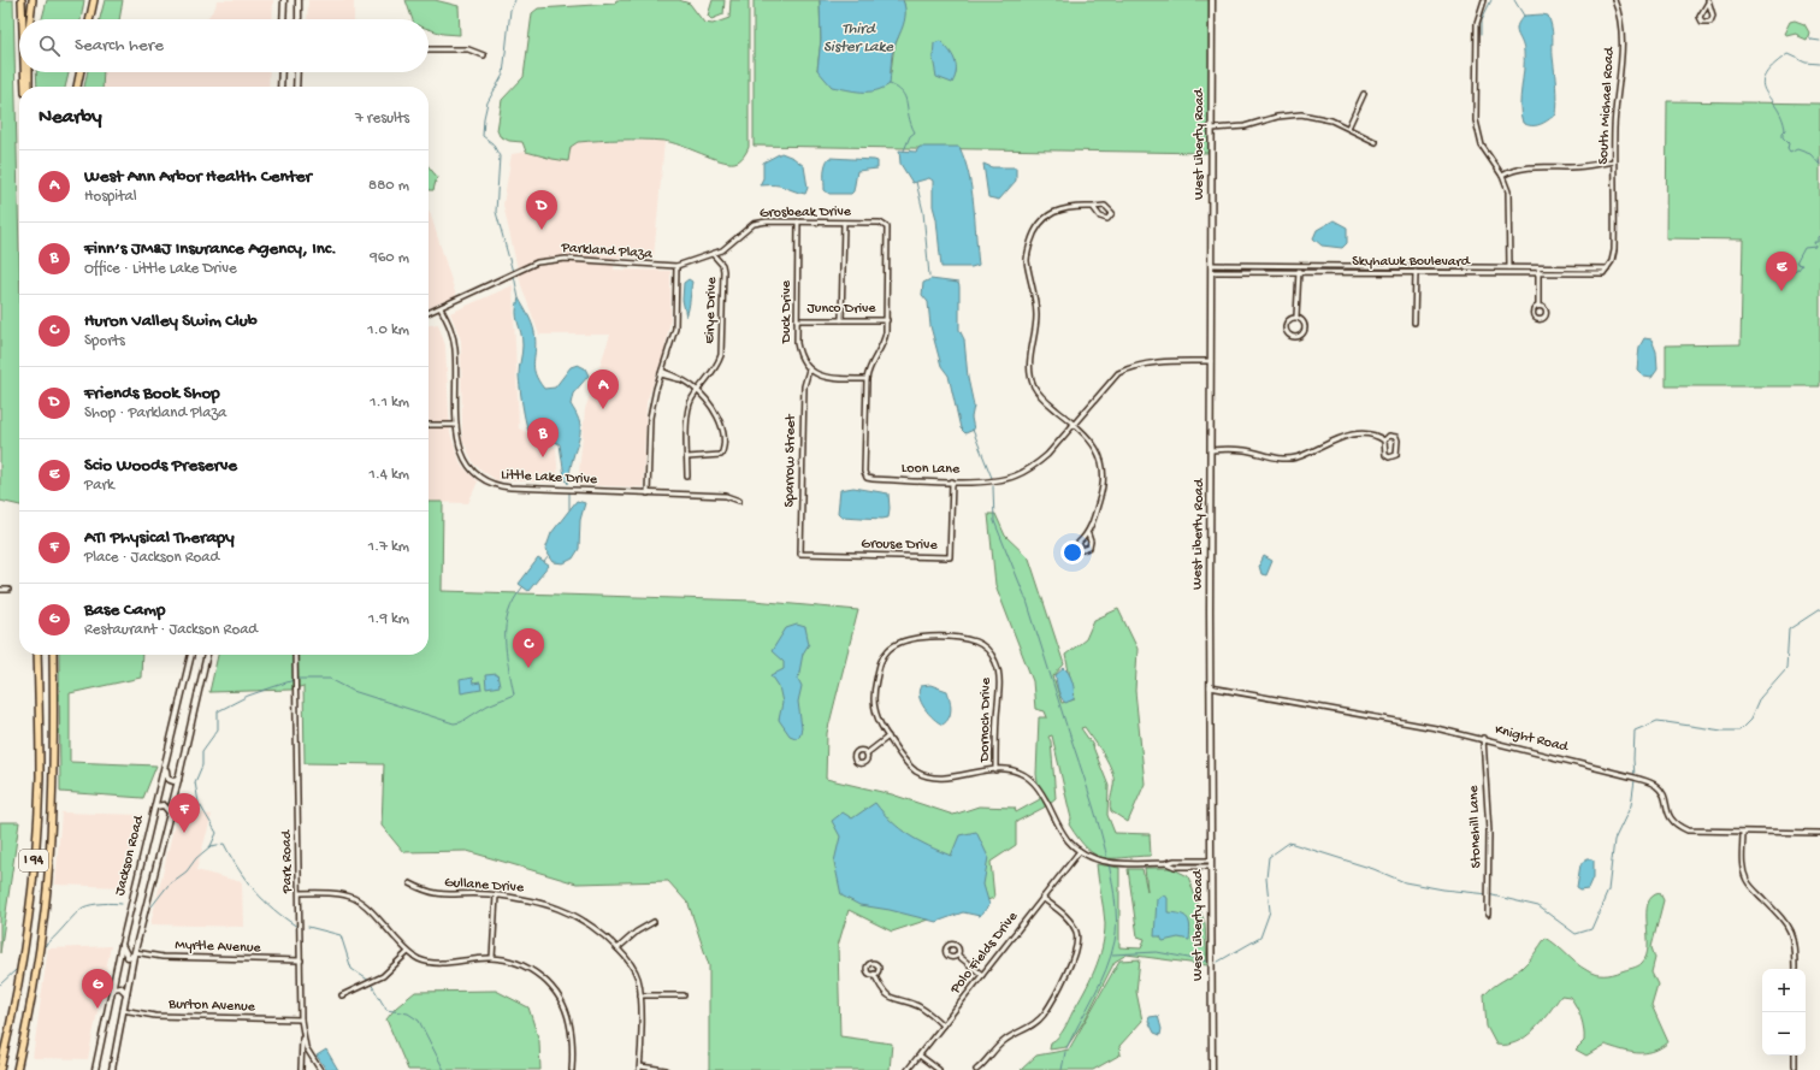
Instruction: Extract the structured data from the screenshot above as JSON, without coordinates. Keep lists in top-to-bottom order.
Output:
{
  "streets": {
    "highway": ["I 94"],
    "main road": ["West Liberty Road", "Jackson Road"],
    "street": [
      "South Michael Road",
      "Grosbeak Drive",
      "Parkland Plaza",
      "Skyhawk Boulevard",
      "Junco Drive",
      "Eirye Drive",
      "Duck Drive",
      "Sparrow Street",
      "Loon Lane",
      "Little Lake Drive",
      "Grouse Drive",
      "Dornoch Drive",
      "Knight Road",
      "Stonehill Lane",
      "Park Road",
      "Gullane Drive",
      "Myrtle Avenue",
      "Polo Fields Drive",
      "Burton Avenue"
    ]
  },
  "crossings": [
    ["South Michael Road", "Skyhawk Boulevard"],
    ["West Liberty Road", "Skyhawk Boulevard"],
    ["West Liberty Road", "Loon Lane"],
    ["West Liberty Road", "Dornoch Drive"],
    ["West Liberty Road", "Knight Road"],
    ["Grosbeak Drive", "Parkland Plaza"],
    ["Grosbeak Drive", "Eirye Drive"],
    ["Grosbeak Drive", "Duck Drive"],
    ["Grosbeak Drive", "Loon Lane"],
    ["Parkland Plaza", "Eirye Drive"],
    ["Parkland Plaza", "Little Lake Drive"],
    ["Junco Drive", "Duck Drive"],
    ["Junco Drive", "Loon Lane"],
    ["Duck Drive", "Sparrow Street"],
    ["Sparrow Street", "Grouse Drive"],
    ["Loon Lane", "Grouse Drive"],
    ["Dornoch Drive", "Polo Fields Drive"],
    ["Knight Road", "Stonehill Lane"],
    ["Jackson Road", "Myrtle Avenue"],
    ["Jackson Road", "Burton Avenue"],
    ["Park Road", "Myrtle Avenue"],
    ["Park Road", "Burton Avenue"]
  ],
  "water": ["Third Sister Lake"],
  "page": {
    "search": "Search here",
    "heading": ["Nearby", "7 results"],
    "list": [
      {
        "mark": "A",
        "name": "West Ann Arbor Health Center",
        "note": "Hospital",
        "value": "880 m"
      },
      {
        "mark": "B",
        "name": "Finn’s JM&J Insurance Agency, Inc.",
        "note": "Office · Little Lake Drive",
        "value": "960 m"
      },
      {
        "mark": "C",
        "name": "Huron Valley Swim Club",
        "note": "Sports",
        "value": "1.0 km"
      },
      {
        "mark": "D",
        "name": "Friends Book Shop",
        "note": "Shop · Parkland Plaza",
        "value": "1.1 km"
      },
      {
        "mark": "E",
        "name": "Scio Woods Preserve",
        "note": "Park",
        "value": "1.4 km"
      },
      {
        "mark": "F",
        "name": "ATI Physical Therapy",
        "note": "Place · Jackson Road",
        "value": "1.7 km"
      },
      {
        "mark": "G",
        "name": "Base Camp",
        "note": "Restaurant · Jackson Road",
        "value": "1.9 km"
      }
    ],
    "pins": [
      "D",
      "E",
      "A",
      "B",
      "C",
      "F",
      "G"
    ],
    "map_buttons": ["+", "−"]
  }
}
